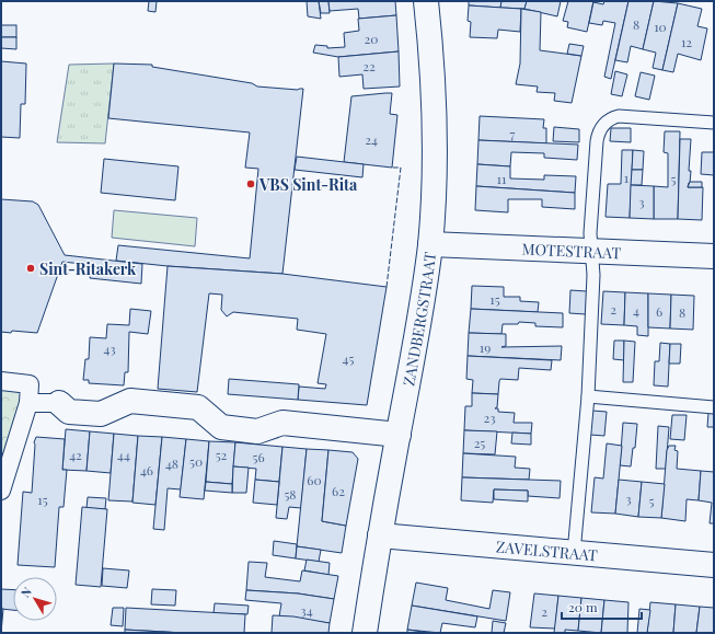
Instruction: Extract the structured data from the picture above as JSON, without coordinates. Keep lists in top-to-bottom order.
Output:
{
  "streets": {
    "street": ["MOTESTRAAT", "ZANDBERGSTRAAT", "ZAVELSTRAAT"]
  },
  "crossings": [
    ["MOTESTRAAT", "ZANDBERGSTRAAT"],
    ["ZANDBERGSTRAAT", "ZAVELSTRAAT"]
  ],
  "places": ["VBS Sint-Rita", "Sint-Ritakerk"],
  "house_numbers": [
    "8",
    "10",
    "20",
    "12",
    "22",
    "7",
    "24",
    "1",
    "11",
    "5",
    "3",
    "15",
    "2",
    "4",
    "6",
    "8",
    "19",
    "43",
    "45",
    "23",
    "25",
    "42",
    "44",
    "52",
    "56",
    "50",
    "48",
    "46",
    "60",
    "62",
    "58",
    "3",
    "15",
    "5",
    "34",
    "2"
  ],
  "scale_bar": "20 m",
  "north": "top left"
}
